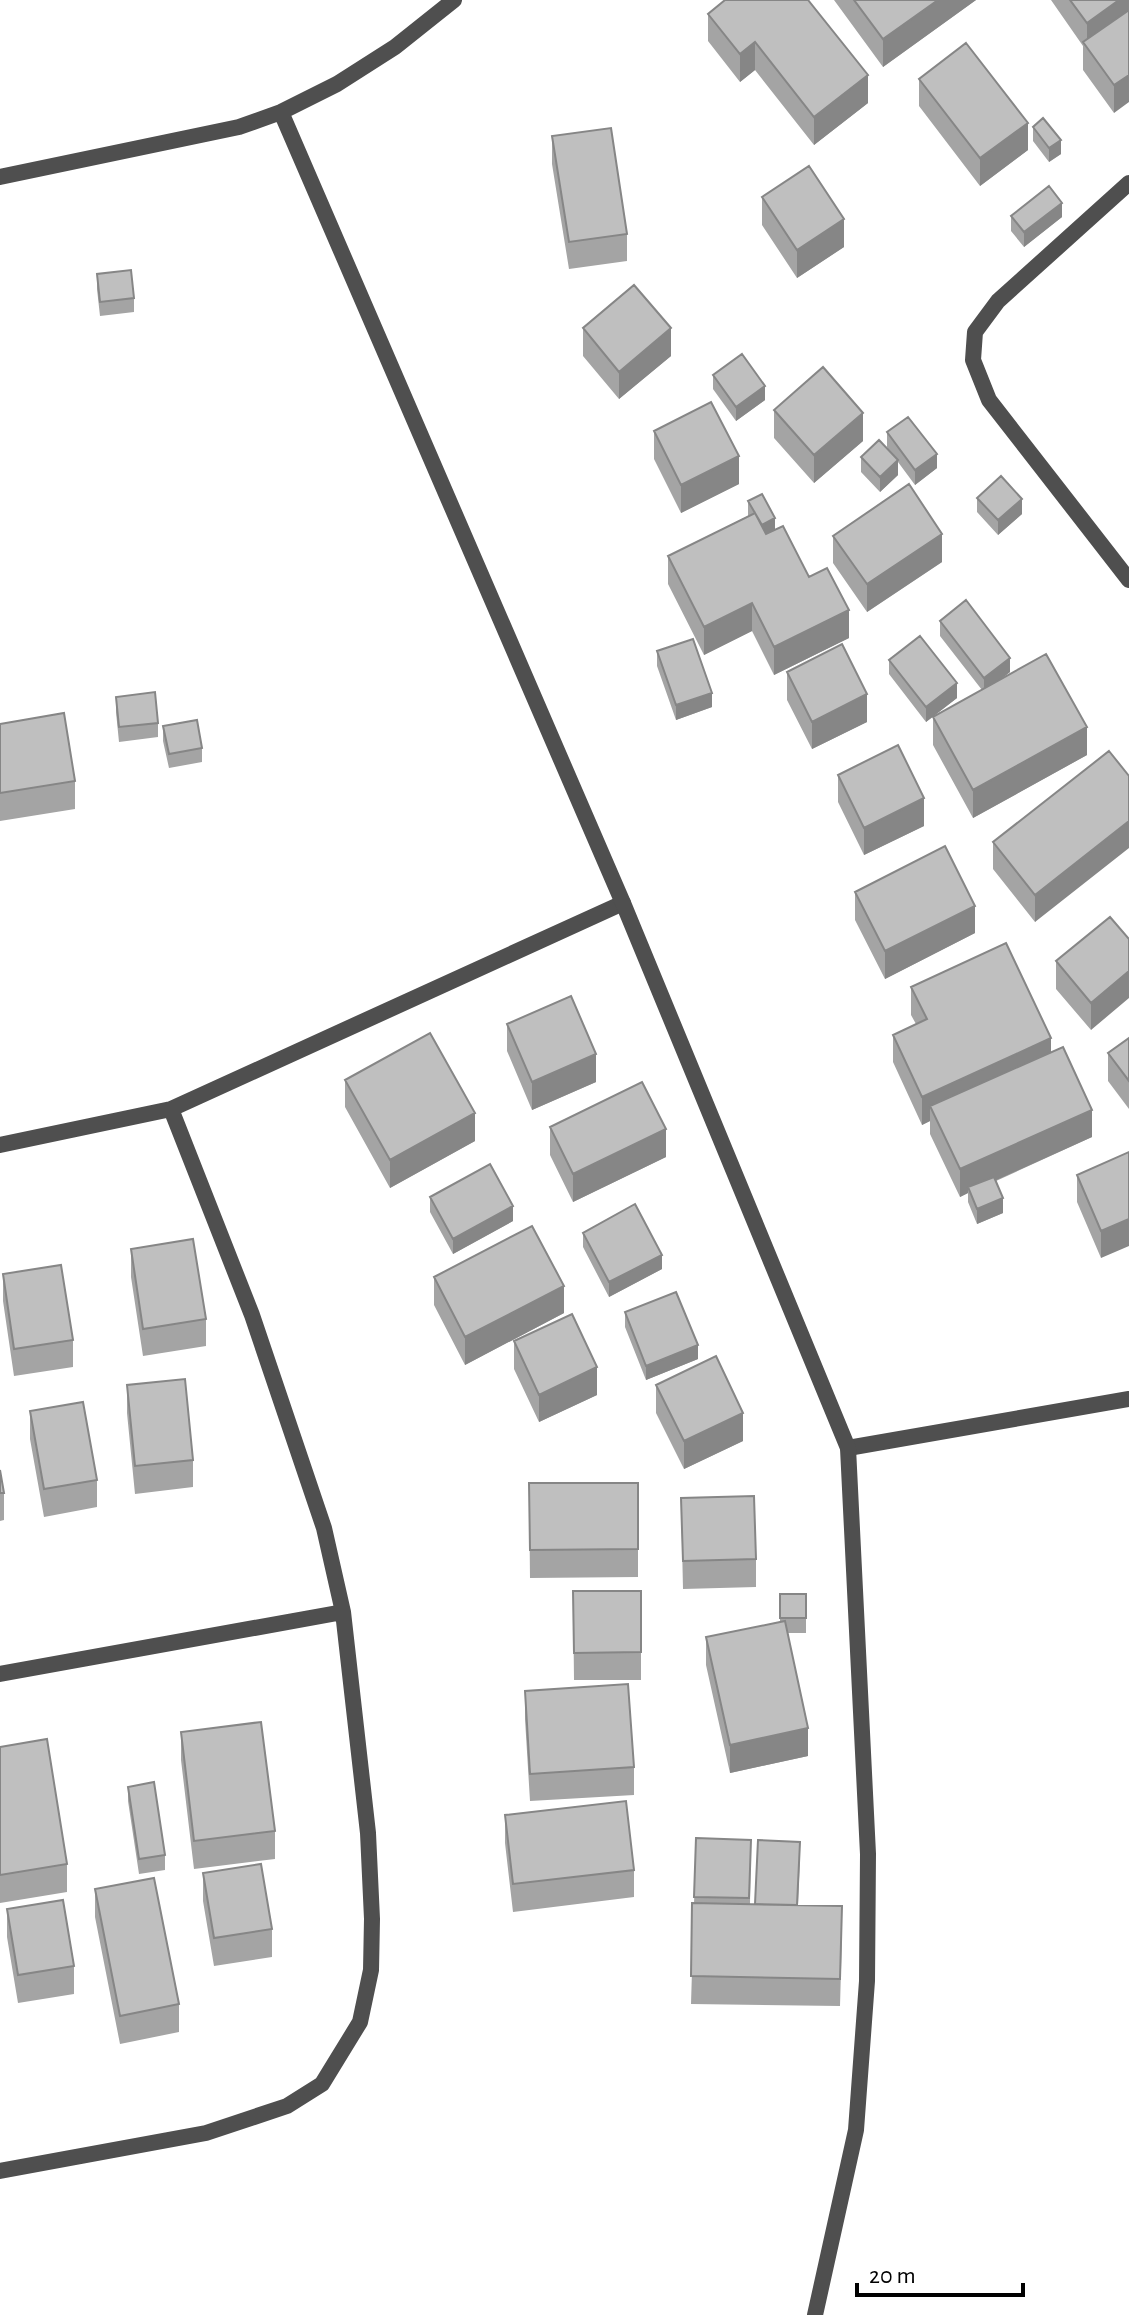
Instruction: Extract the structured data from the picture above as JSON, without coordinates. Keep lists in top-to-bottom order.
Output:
{
  "scale_bar": "20 m"
}
